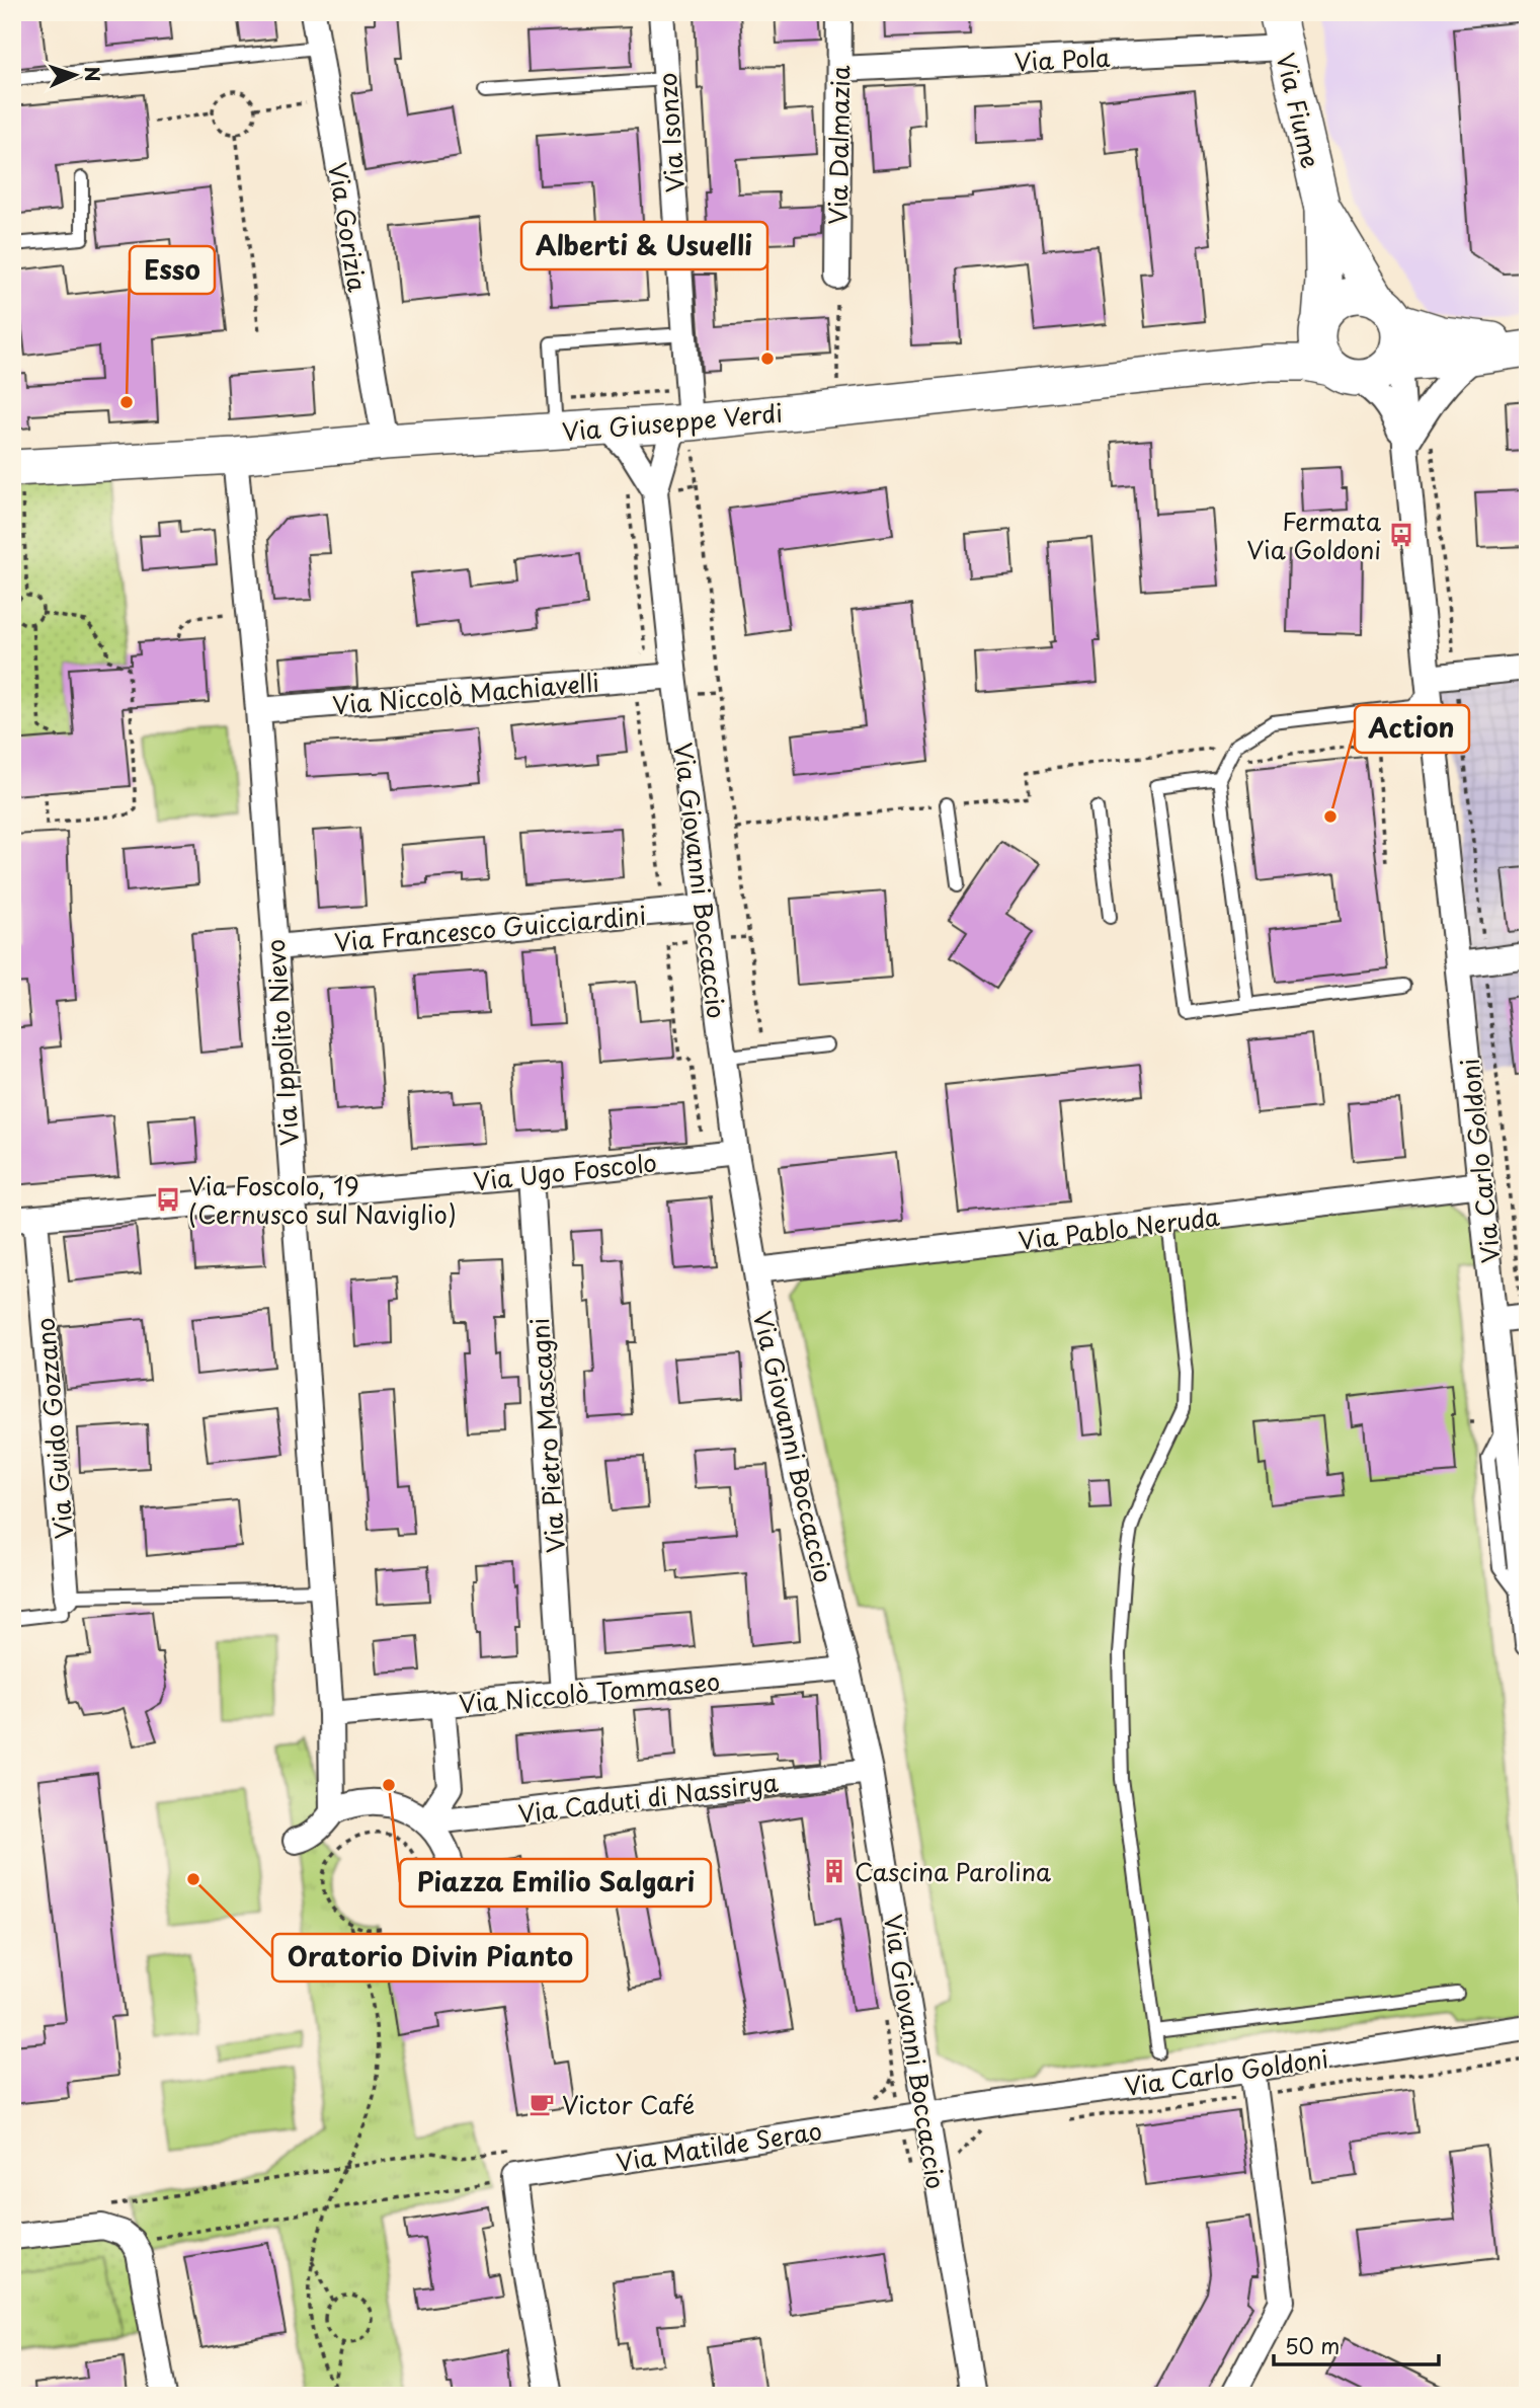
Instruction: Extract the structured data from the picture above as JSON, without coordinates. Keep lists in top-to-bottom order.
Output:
{
  "streets": {
    "street": [
      "Via Pola",
      "Via Fiume",
      "Via Isonzo",
      "Via Dalmazia",
      "Via Gorizia",
      "Via Giuseppe Verdi",
      "Via Niccolò Machiavelli",
      "Via Giovanni Boccaccio",
      "Via Francesco Guicciardini",
      "Via Ippolito Nievo",
      "Via Carlo Goldoni",
      "Via Ugo Foscolo",
      "Via Pablo Neruda",
      "Via Guido Gozzano",
      "Via Pietro Mascagni",
      "Via Niccolò Tommaseo",
      "Via Caduti di Nassirya",
      "Via Matilde Serao"
    ]
  },
  "crossings": [
    ["Via Pola", "Via Fiume"],
    ["Via Pola", "Via Dalmazia"],
    ["Via Fiume", "Via Giuseppe Verdi"],
    ["Via Fiume", "Via Carlo Goldoni"],
    ["Via Isonzo", "Via Giuseppe Verdi"],
    ["Via Isonzo", "Via Giovanni Boccaccio"],
    ["Via Gorizia", "Via Giuseppe Verdi"],
    ["Via Giuseppe Verdi", "Via Giovanni Boccaccio"],
    ["Via Giuseppe Verdi", "Via Ippolito Nievo"],
    ["Via Giuseppe Verdi", "Via Carlo Goldoni"],
    ["Via Niccolò Machiavelli", "Via Giovanni Boccaccio"],
    ["Via Niccolò Machiavelli", "Via Ippolito Nievo"],
    ["Via Giovanni Boccaccio", "Via Francesco Guicciardini"],
    ["Via Giovanni Boccaccio", "Via Carlo Goldoni"],
    ["Via Giovanni Boccaccio", "Via Ugo Foscolo"],
    ["Via Giovanni Boccaccio", "Via Pablo Neruda"],
    ["Via Giovanni Boccaccio", "Via Niccolò Tommaseo"],
    ["Via Giovanni Boccaccio", "Via Caduti di Nassirya"],
    ["Via Giovanni Boccaccio", "Via Matilde Serao"],
    ["Via Francesco Guicciardini", "Via Ippolito Nievo"],
    ["Via Ippolito Nievo", "Via Ugo Foscolo"],
    ["Via Ippolito Nievo", "Via Niccolò Tommaseo"],
    ["Via Carlo Goldoni", "Via Pablo Neruda"],
    ["Via Carlo Goldoni", "Via Matilde Serao"],
    ["Via Ugo Foscolo", "Via Guido Gozzano"],
    ["Via Ugo Foscolo", "Via Pietro Mascagni"],
    ["Via Pietro Mascagni", "Via Niccolò Tommaseo"]
  ],
  "places": {
    "other": [
      "Alberti & Usuelli",
      "Esso",
      "Action",
      "Piazza Emilio Salgari",
      "Oratorio Divin Pianto"
    ],
    "bus stop": ["Fermata Via Goldoni", "Via Foscolo, 19 (Cernusco sul Naviglio)"],
    "building": ["Cascina Parolina"],
    "cafe": ["Victor Café"]
  },
  "scale_bar": "50 m",
  "north": "right"
}
